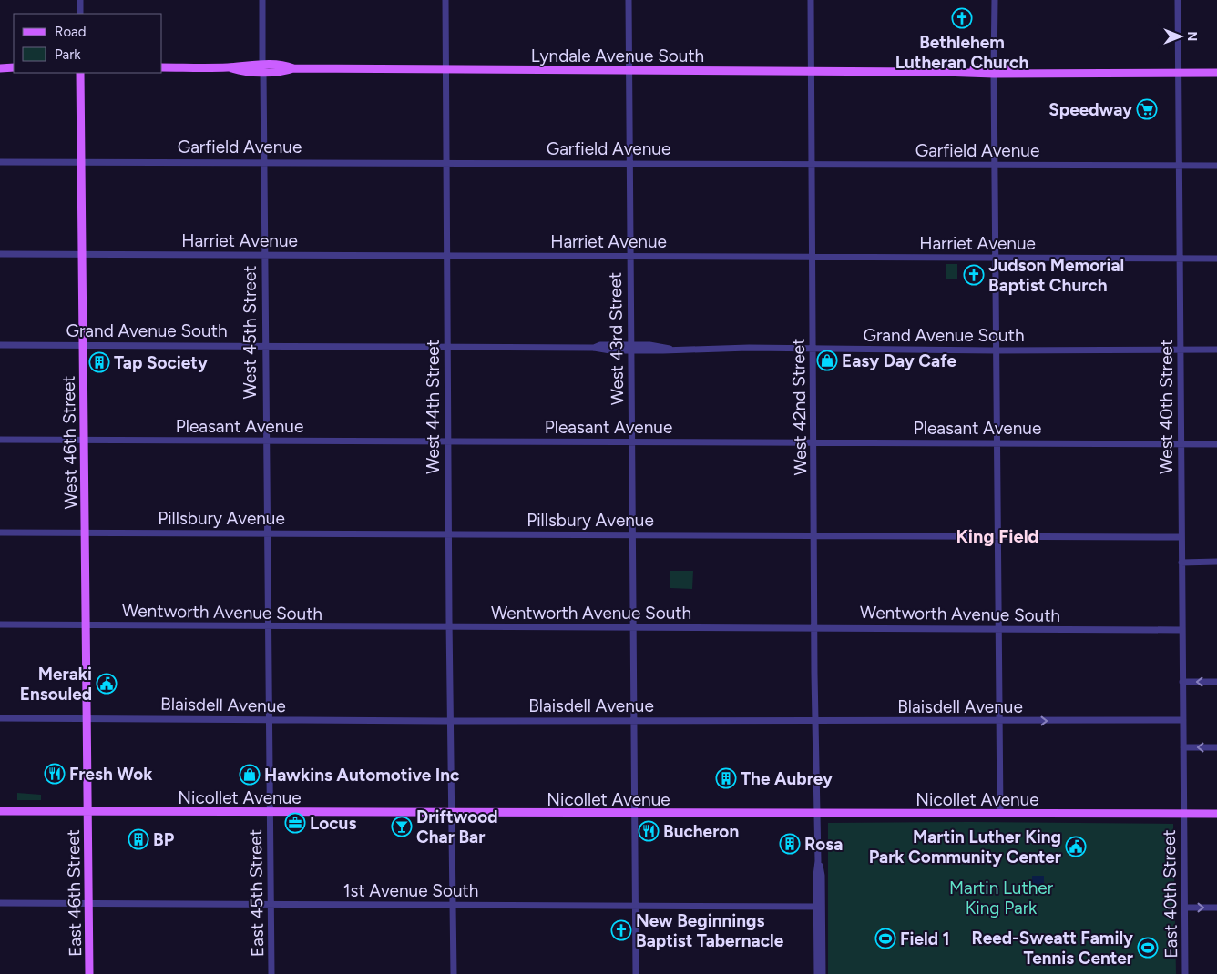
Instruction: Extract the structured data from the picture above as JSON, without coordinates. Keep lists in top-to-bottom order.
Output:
{
  "streets": {
    "main road": [
      "Lyndale Avenue South",
      "West 46th Street",
      "Nicollet Avenue",
      "East 46th Street"
    ],
    "street": [
      "Garfield Avenue",
      "Harriet Avenue",
      "Grand Avenue South",
      "West 45th Street",
      "West 43rd Street",
      "West 44th Street",
      "West 42nd Street",
      "West 40th Street",
      "Pleasant Avenue",
      "Pillsbury Avenue",
      "Wentworth Avenue South",
      "Blaisdell Avenue",
      "1st Avenue South",
      "East 45th Street",
      "East 40th Street"
    ]
  },
  "crossings": [
    ["Lyndale Avenue South", "West 45th Street"],
    ["Lyndale Avenue South", "West 43rd Street"],
    ["Lyndale Avenue South", "West 44th Street"],
    ["Lyndale Avenue South", "West 42nd Street"],
    ["Lyndale Avenue South", "West 40th Street"],
    ["Garfield Avenue", "West 45th Street"],
    ["Garfield Avenue", "West 43rd Street"],
    ["Garfield Avenue", "West 44th Street"],
    ["Garfield Avenue", "West 42nd Street"],
    ["Garfield Avenue", "West 40th Street"],
    ["Garfield Avenue", "West 46th Street"],
    ["Harriet Avenue", "West 45th Street"],
    ["Harriet Avenue", "West 43rd Street"],
    ["Harriet Avenue", "West 44th Street"],
    ["Harriet Avenue", "West 42nd Street"],
    ["Harriet Avenue", "West 40th Street"],
    ["Harriet Avenue", "West 46th Street"],
    ["Grand Avenue South", "West 45th Street"],
    ["Grand Avenue South", "West 43rd Street"],
    ["Grand Avenue South", "West 44th Street"],
    ["Grand Avenue South", "West 42nd Street"],
    ["Grand Avenue South", "West 40th Street"],
    ["Grand Avenue South", "West 46th Street"],
    ["West 45th Street", "Pleasant Avenue"],
    ["West 45th Street", "Pillsbury Avenue"],
    ["West 45th Street", "Wentworth Avenue South"],
    ["West 45th Street", "Blaisdell Avenue"],
    ["West 45th Street", "Nicollet Avenue"],
    ["West 45th Street", "East 45th Street"],
    ["West 43rd Street", "Pleasant Avenue"],
    ["West 43rd Street", "Pillsbury Avenue"],
    ["West 43rd Street", "Wentworth Avenue South"],
    ["West 43rd Street", "Blaisdell Avenue"],
    ["West 43rd Street", "Nicollet Avenue"],
    ["West 43rd Street", "1st Avenue South"],
    ["West 44th Street", "Pleasant Avenue"],
    ["West 44th Street", "Pillsbury Avenue"],
    ["West 44th Street", "Wentworth Avenue South"],
    ["West 44th Street", "Blaisdell Avenue"],
    ["West 44th Street", "Nicollet Avenue"],
    ["West 44th Street", "1st Avenue South"],
    ["West 42nd Street", "Pleasant Avenue"],
    ["West 42nd Street", "Pillsbury Avenue"],
    ["West 42nd Street", "Wentworth Avenue South"],
    ["West 42nd Street", "Blaisdell Avenue"],
    ["West 42nd Street", "Nicollet Avenue"],
    ["West 42nd Street", "1st Avenue South"],
    ["West 40th Street", "Pleasant Avenue"],
    ["West 40th Street", "Pillsbury Avenue"],
    ["West 40th Street", "Wentworth Avenue South"],
    ["West 40th Street", "Blaisdell Avenue"],
    ["West 40th Street", "Nicollet Avenue"],
    ["West 40th Street", "East 40th Street"],
    ["Pleasant Avenue", "West 46th Street"],
    ["West 46th Street", "Pillsbury Avenue"],
    ["West 46th Street", "Wentworth Avenue South"],
    ["West 46th Street", "Blaisdell Avenue"],
    ["West 46th Street", "Nicollet Avenue"],
    ["West 46th Street", "East 46th Street"],
    ["Nicollet Avenue", "East 46th Street"],
    ["Nicollet Avenue", "East 45th Street"],
    ["Nicollet Avenue", "East 40th Street"],
    ["1st Avenue South", "East 46th Street"],
    ["1st Avenue South", "East 45th Street"]
  ],
  "districts": ["King Field"],
  "parks": ["Martin Luther King Park"],
  "places": {
    "church": ["Bethlehem Lutheran Church", "Judson Memorial Baptist Church", "New Beginnings Baptist Tabernacle"],
    "supermarket": ["Speedway"],
    "shop": ["Easy Day Cafe", "Hawkins Automotive Inc"],
    "building": [
      "Tap Society",
      "The Aubrey",
      "BP",
      "Rosa"
    ],
    "public building": ["Meraki Ensouled", "Martin Luther King Park Community Center"],
    "restaurant": ["Fresh Wok", "Bucheron"],
    "office": ["Locus"],
    "bar": ["Driftwood Char Bar"],
    "sports": ["Field 1", "Reed-Sweatt Family Tennis Center"]
  },
  "legend": ["Road", "Park"],
  "north": "right"
}
